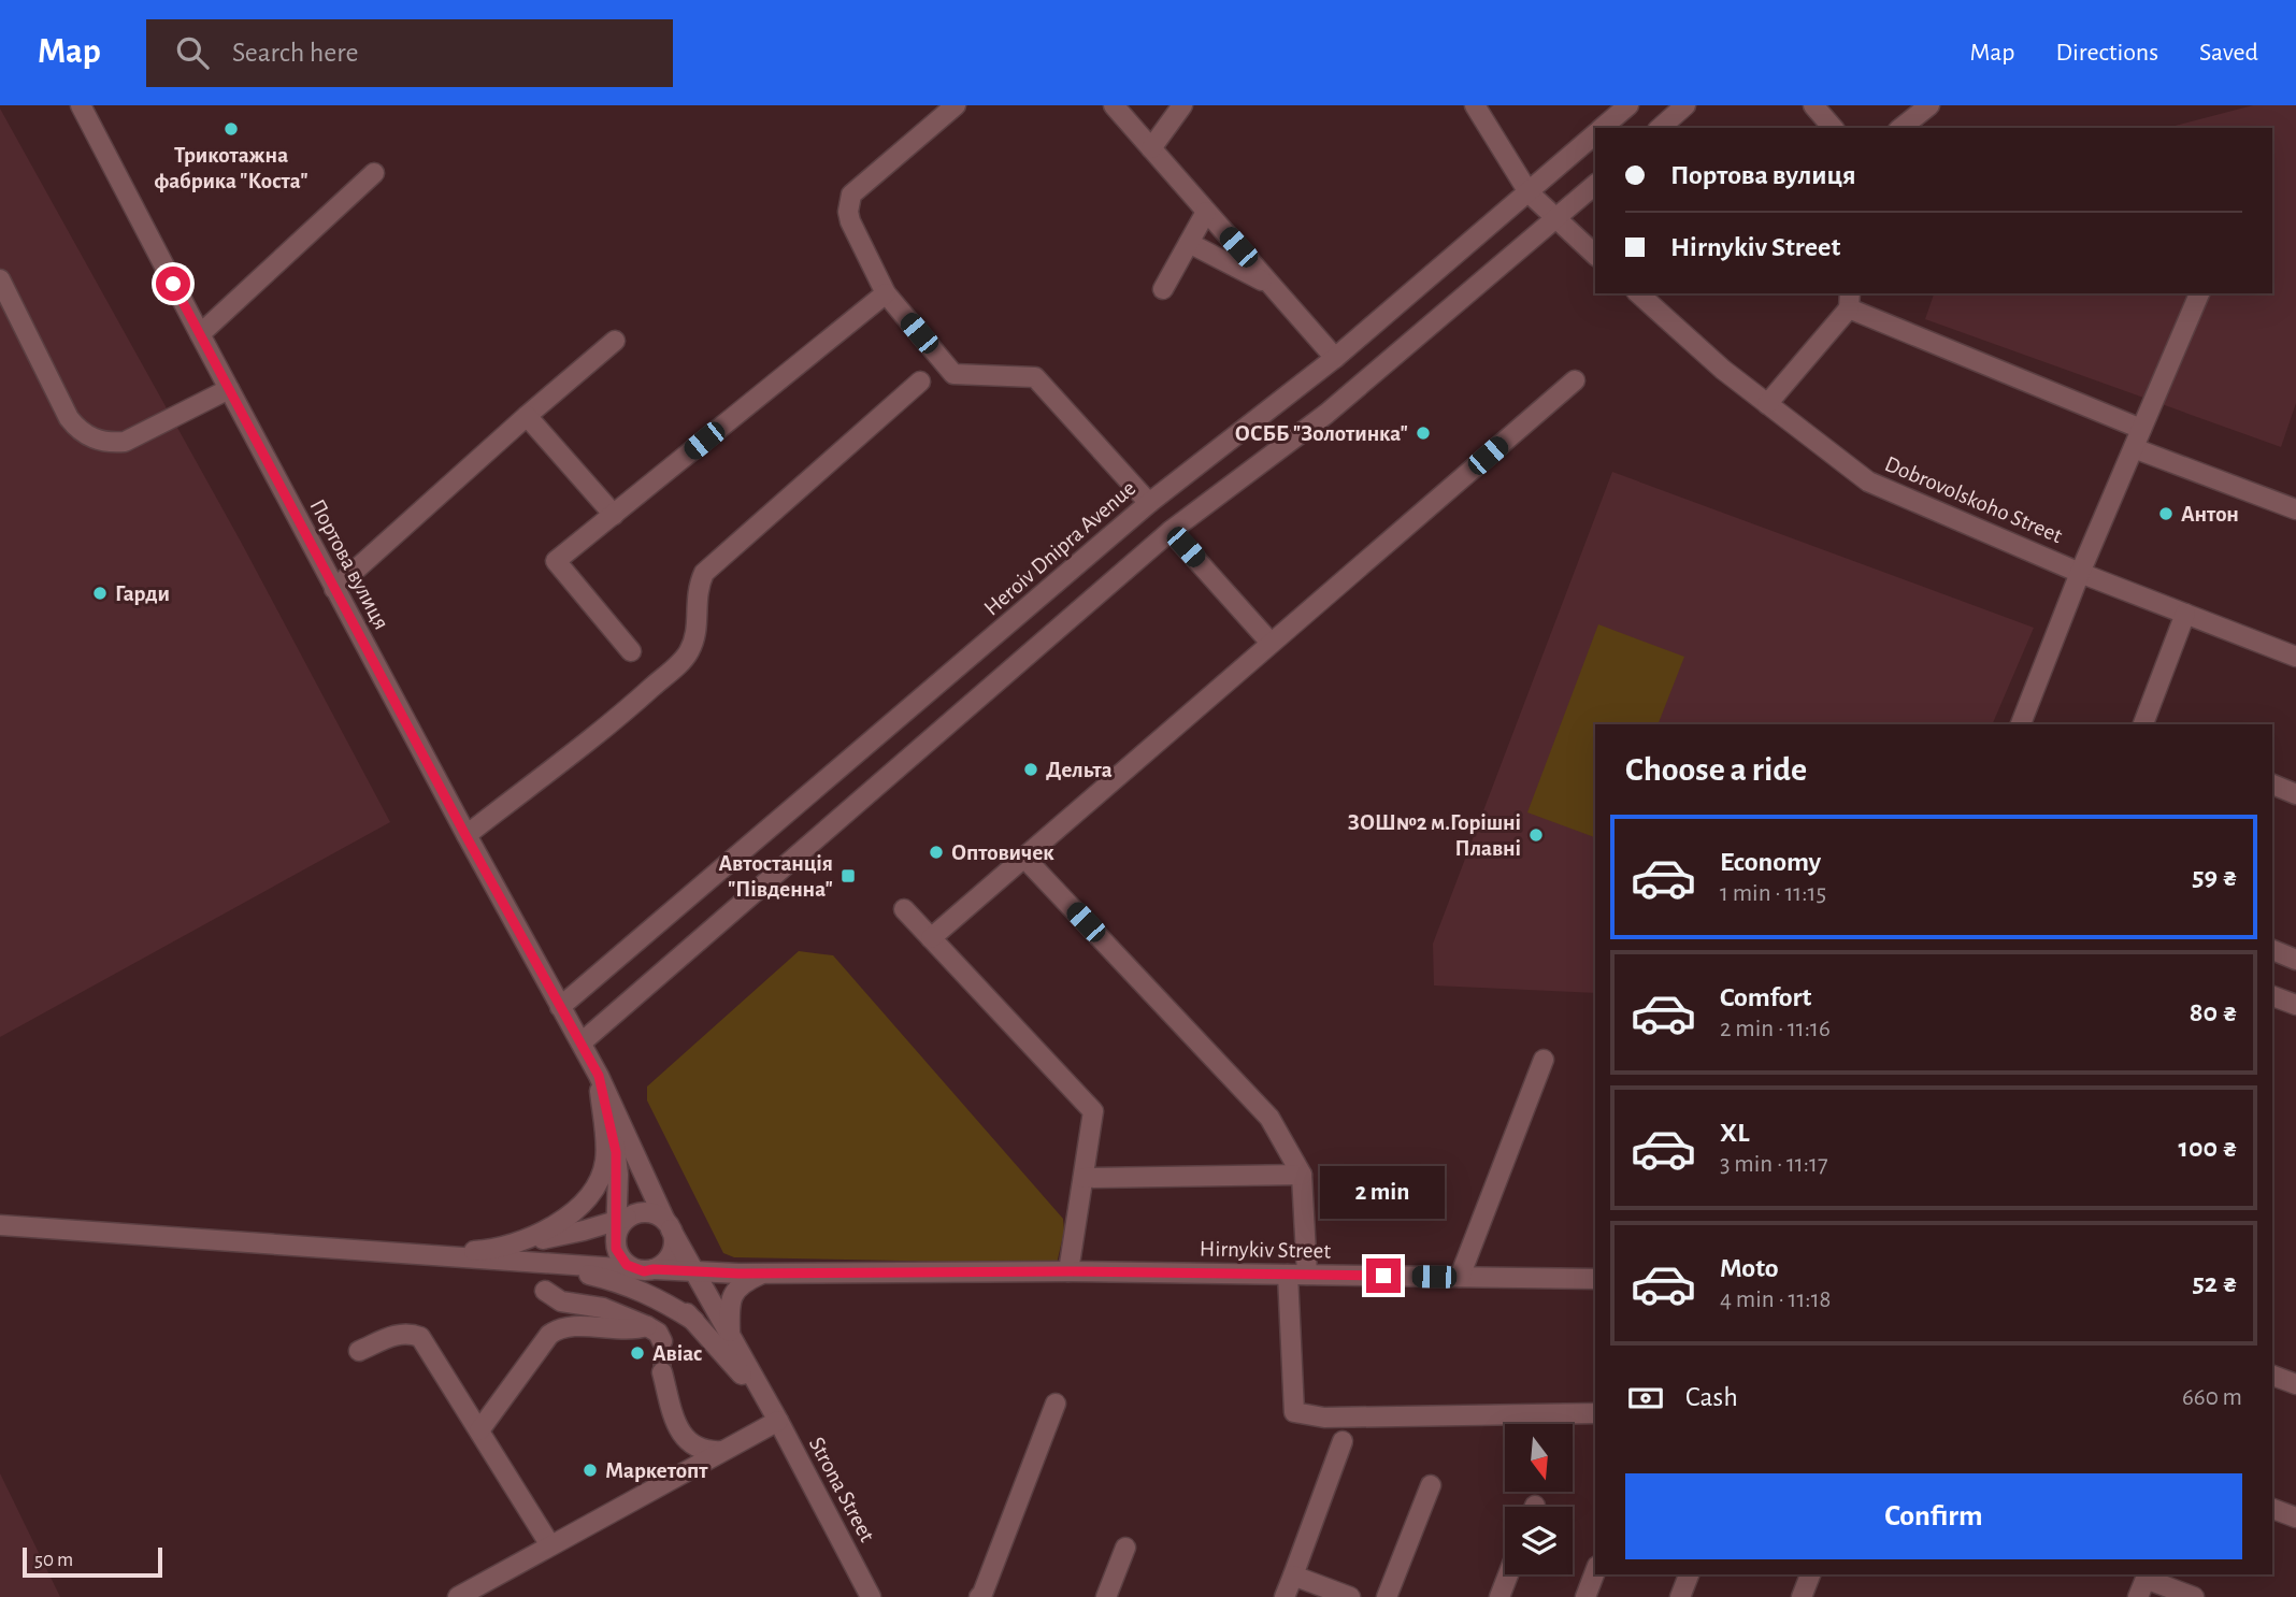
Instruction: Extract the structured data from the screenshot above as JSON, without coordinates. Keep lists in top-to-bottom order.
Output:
{
  "streets": {
    "street": [
      "Dobrovolskoho Street",
      "Heroiv Dnipra Avenue",
      "Портова вулиця",
      "Hirnykiv Street",
      "Strona Street"
    ]
  },
  "crossings": [
    ["Heroiv Dnipra Avenue", "Портова вулиця"]
  ],
  "places": {
    "other": [
      "Трикотажна фабрика \"Коста\"",
      "ОСББ \"Золотинка\"",
      "Антон",
      "Гарди",
      "Дельта",
      "ЗОШ№2 м.Горішні Плавні",
      "Оптовичек",
      "Авіас",
      "Маркетопт"
    ],
    "transit": ["Автостанція \"Південна\""]
  },
  "scale_bar": "50 m",
  "north": "bottom",
  "page": {
    "header": "Map",
    "search": "Search here",
    "nav": ["Map", "Directions", "Saved"],
    "banner": ["Портова вулиця", "Hirnykiv Street"],
    "heading": "Choose a ride",
    "list": [
      {
        "name": "Economy",
        "note": "1 min · 11:15",
        "value": "59 ₴"
      },
      {
        "name": "Comfort",
        "note": "2 min · 11:16",
        "value": "80 ₴"
      },
      {
        "name": "XL",
        "note": "3 min · 11:17",
        "value": "100 ₴"
      },
      {
        "name": "Moto",
        "note": "4 min · 11:18",
        "value": "52 ₴"
      }
    ],
    "bubble": "2 min",
    "pay": ["Cash", "660 m"],
    "buttons": "Confirm",
    "scale": "50 m"
  }
}
